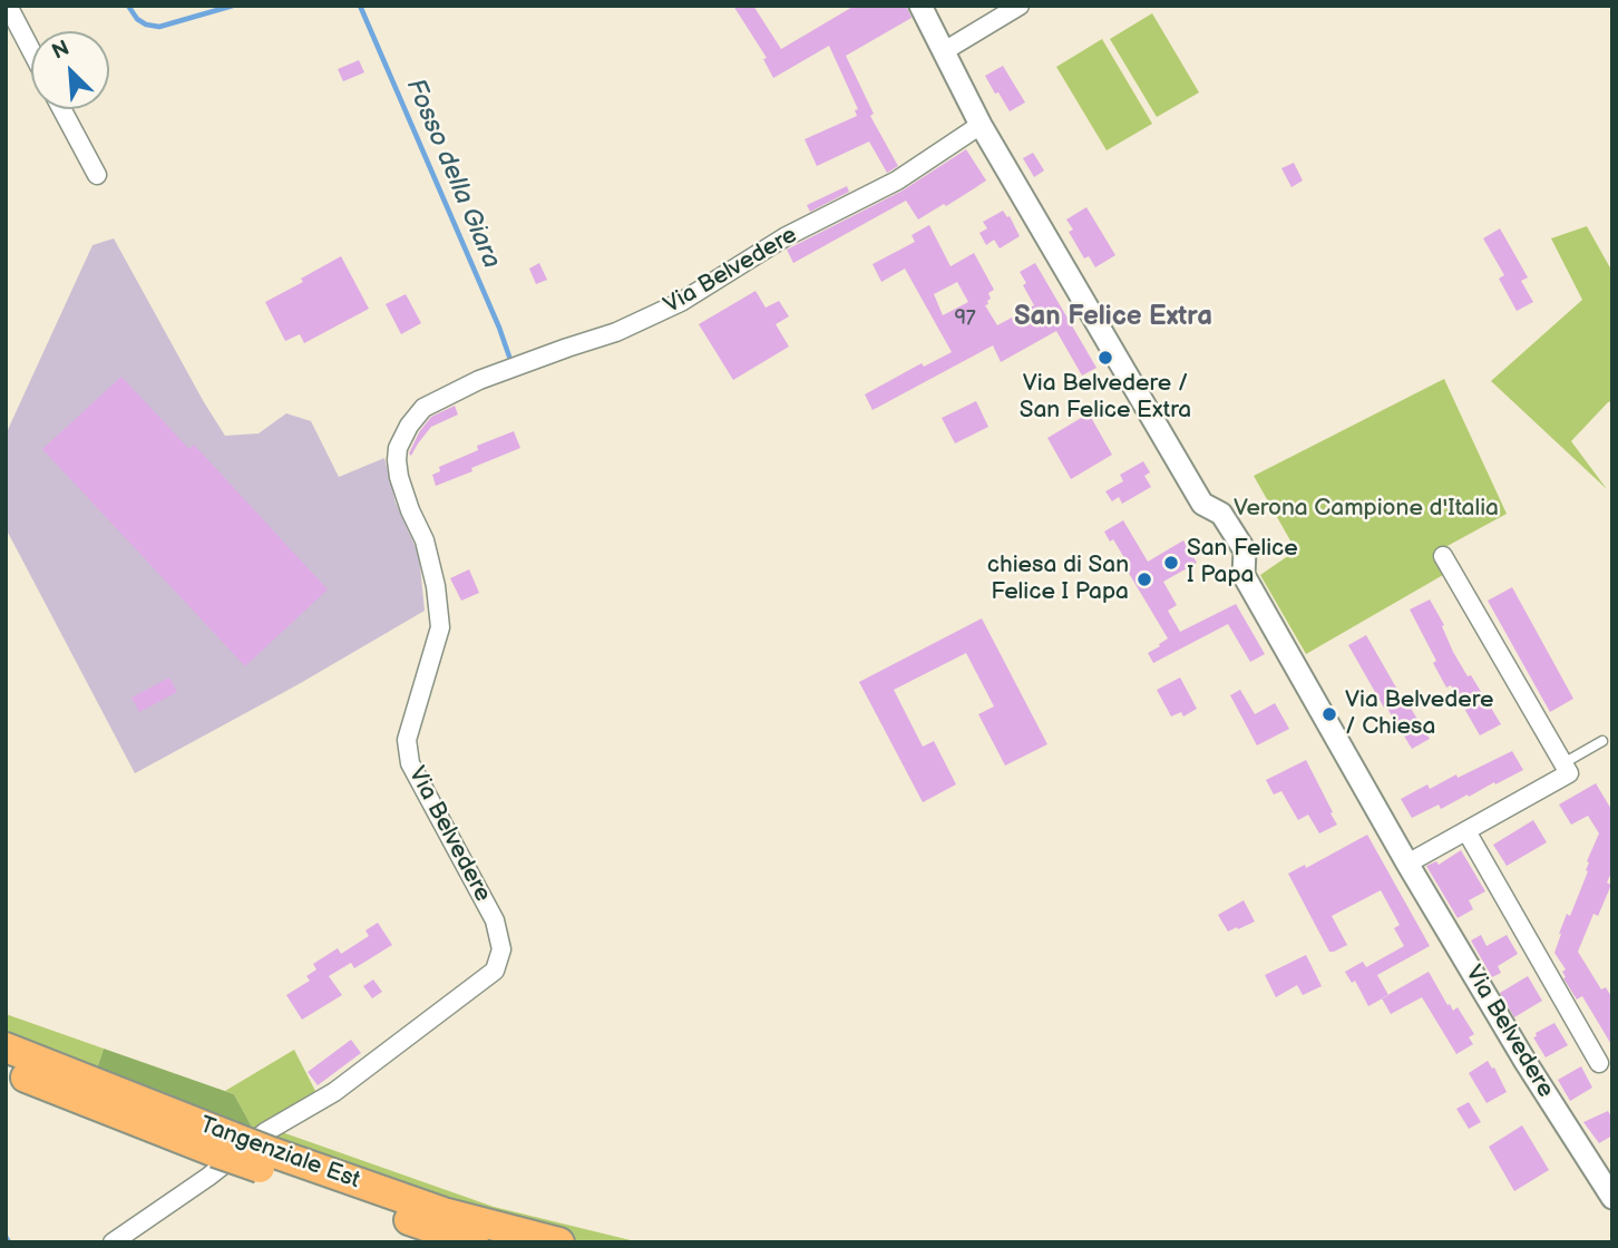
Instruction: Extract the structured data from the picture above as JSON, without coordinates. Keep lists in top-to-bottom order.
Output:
{
  "streets": {
    "highway": ["Tangenziale Est"],
    "street": ["Via Belvedere"]
  },
  "districts": ["San Felice Extra"],
  "water": ["Fosso della Giara"],
  "parks": ["Verona Campione d'Italia"],
  "places": [
    "Via Belvedere / San Felice Extra",
    "San Felice I Papa",
    "chiesa di San Felice I Papa",
    "Via Belvedere / Chiesa"
  ],
  "house_numbers": ["97"],
  "north": "top left"
}
